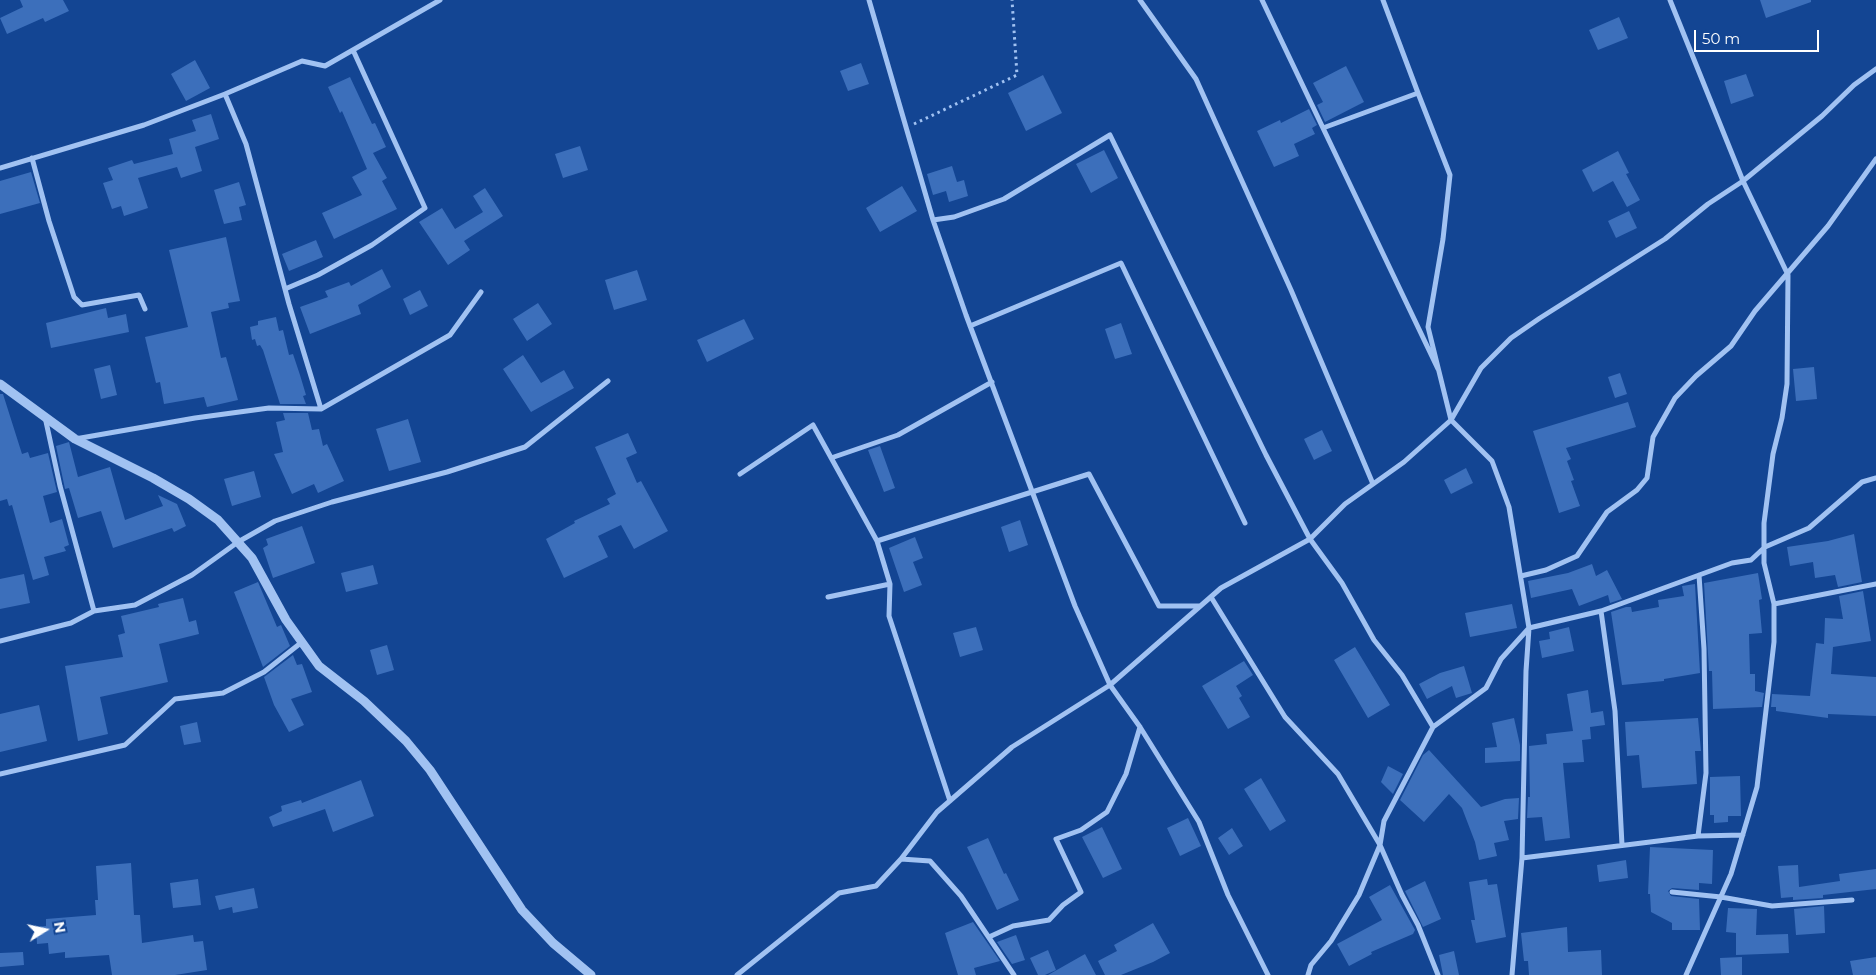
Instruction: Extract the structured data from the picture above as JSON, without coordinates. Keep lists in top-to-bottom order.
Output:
{
  "scale_bar": "50 m",
  "north": "right"
}
